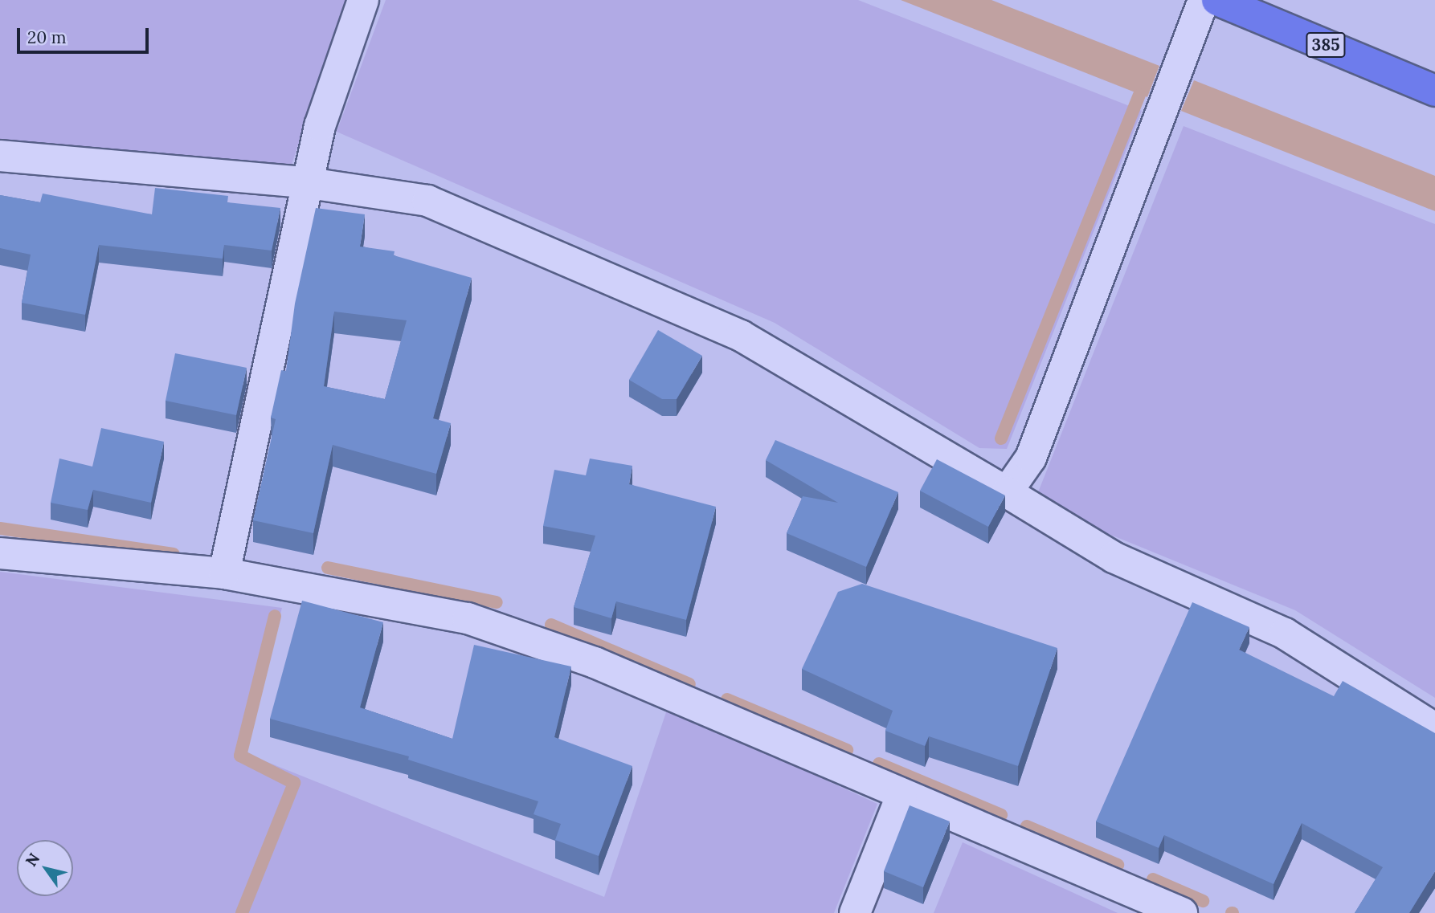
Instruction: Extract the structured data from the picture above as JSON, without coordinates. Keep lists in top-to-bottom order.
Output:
{
  "streets": {
    "highway": ["385"]
  },
  "scale_bar": "20 m",
  "north": "top left"
}
